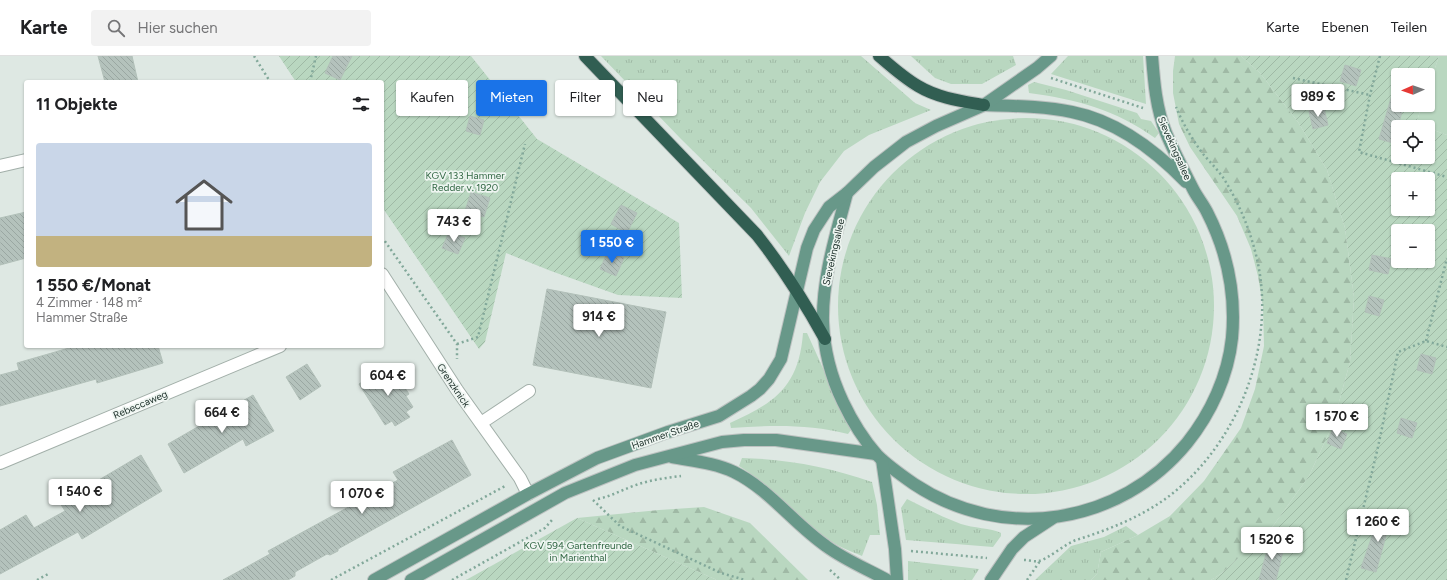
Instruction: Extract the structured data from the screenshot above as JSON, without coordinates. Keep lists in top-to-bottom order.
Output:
{
  "streets": {
    "main road": ["Sievekingsallee", "Hammer Straße"],
    "street": ["Grenzknick", "Rebeccaweg"]
  },
  "crossings": [
    ["Sievekingsallee", "Hammer Straße"],
    ["Grenzknick", "Hammer Straße"]
  ],
  "parks": ["KGV 133 Hammer Redder v. 1920", "KGV 594 Gartenfreunde in Marienthal"],
  "north": "left",
  "page": {
    "header": "Karte",
    "search": "Hier suchen",
    "nav": ["Karte", "Ebenen", "Teilen"],
    "map_buttons": ["+", "−"],
    "chip": [
      "Kaufen",
      "Mieten",
      "Filter",
      "Neu"
    ],
    "heading": "11 Objekte",
    "price": [
      "989 €",
      "743 €",
      "1 550 €",
      "914 €",
      "604 €",
      "664 €",
      "1 570 €",
      "1 540 €",
      "1 070 €",
      "1 260 €",
      "1 520 €"
    ],
    "list": [
      {
        "name": "1 550 €/Monat",
        "note": "4 Zimmer · 148 m² · Hammer Straße"
      }
    ]
  }
}
